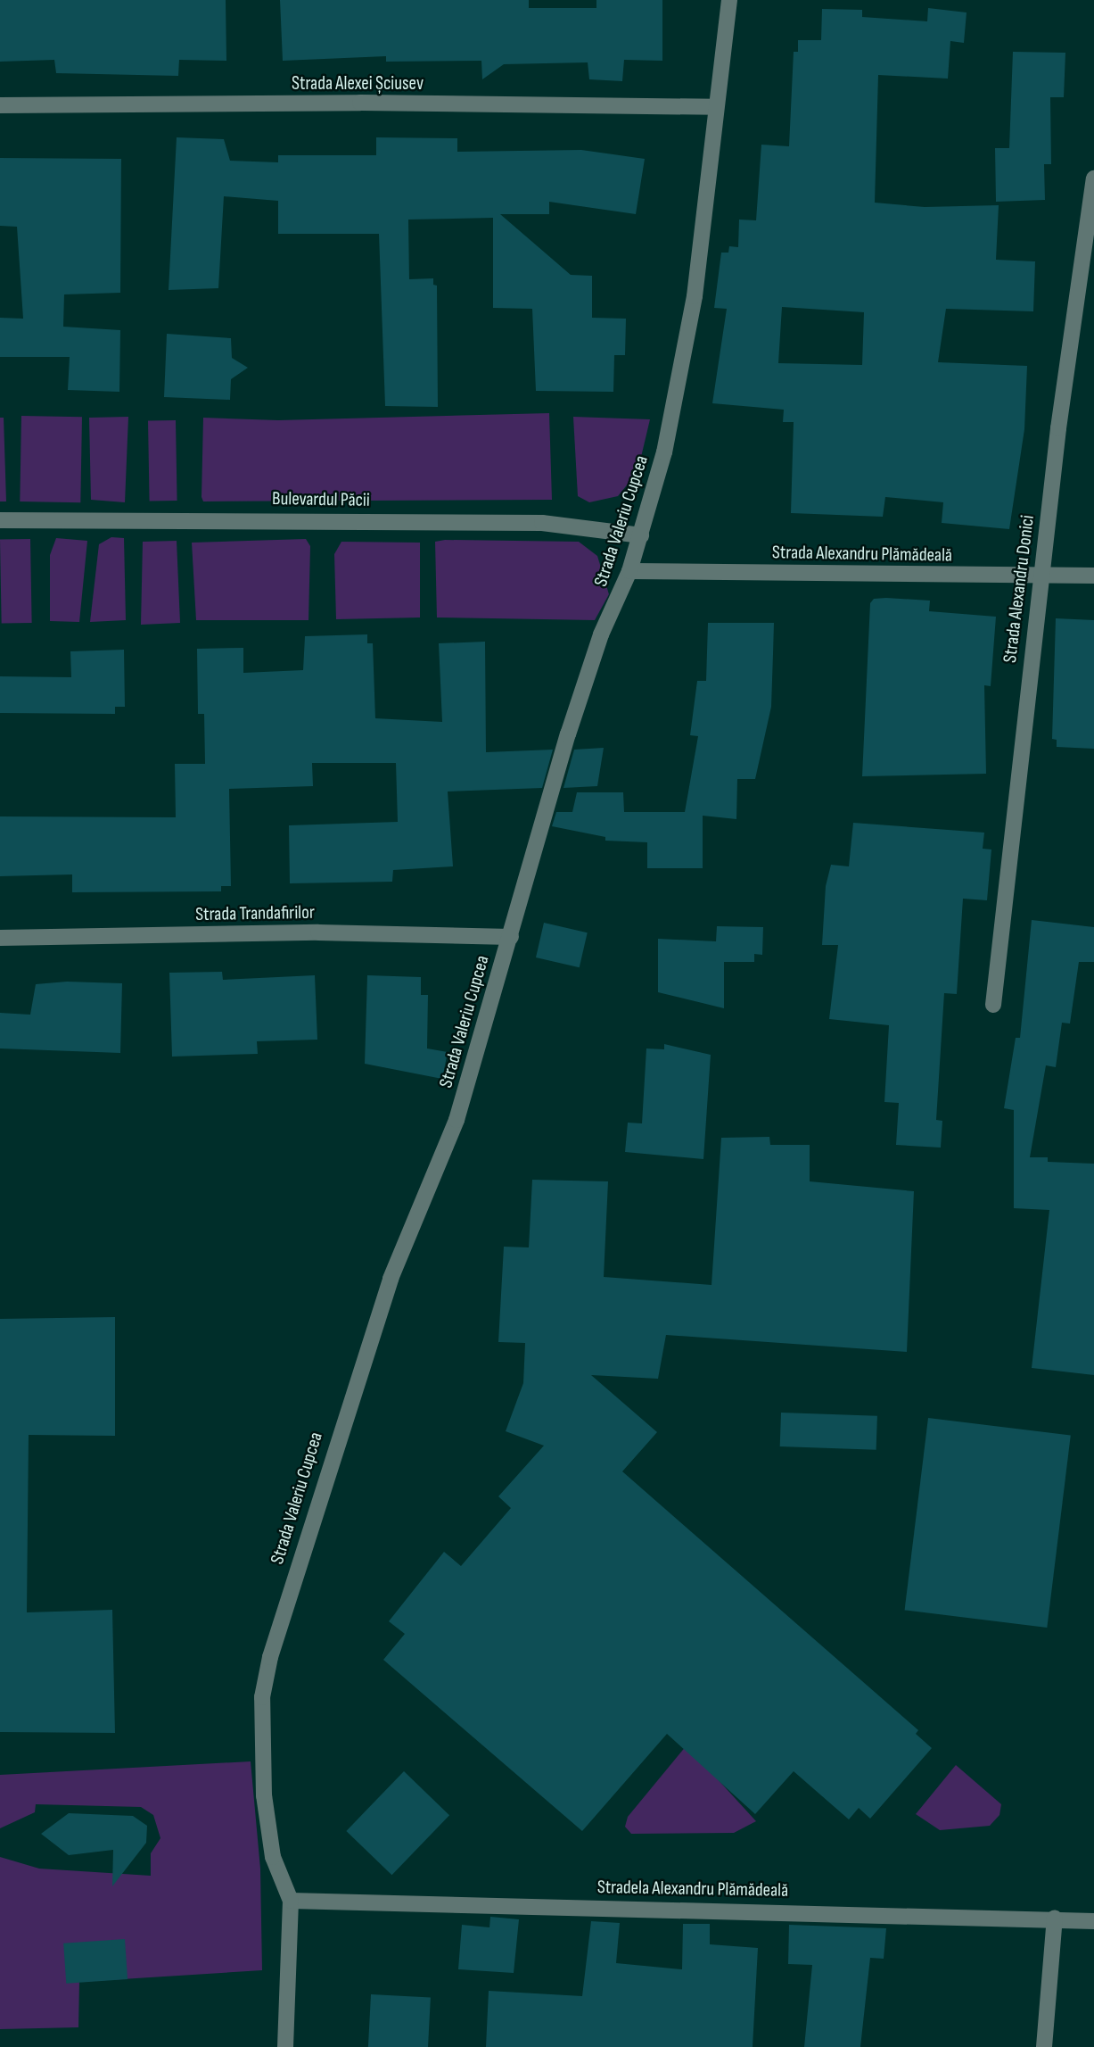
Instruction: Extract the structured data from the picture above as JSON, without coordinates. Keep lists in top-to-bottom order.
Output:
{
  "streets": {
    "street": [
      "Strada Alexei Șciusev",
      "Bulevardul Păcii",
      "Strada Valeriu Cupcea",
      "Strada Alexandru Plămădeală",
      "Strada Alexandru Donici",
      "Strada Trandafirilor",
      "Stradela Alexandru Plămădeală"
    ]
  },
  "crossings": [
    ["Strada Alexei Șciusev", "Strada Valeriu Cupcea"],
    ["Bulevardul Păcii", "Strada Valeriu Cupcea"],
    ["Strada Valeriu Cupcea", "Strada Alexandru Plămădeală"],
    ["Strada Valeriu Cupcea", "Strada Trandafirilor"],
    ["Strada Valeriu Cupcea", "Stradela Alexandru Plămădeală"],
    ["Strada Alexandru Plămădeală", "Strada Alexandru Donici"]
  ]
}
